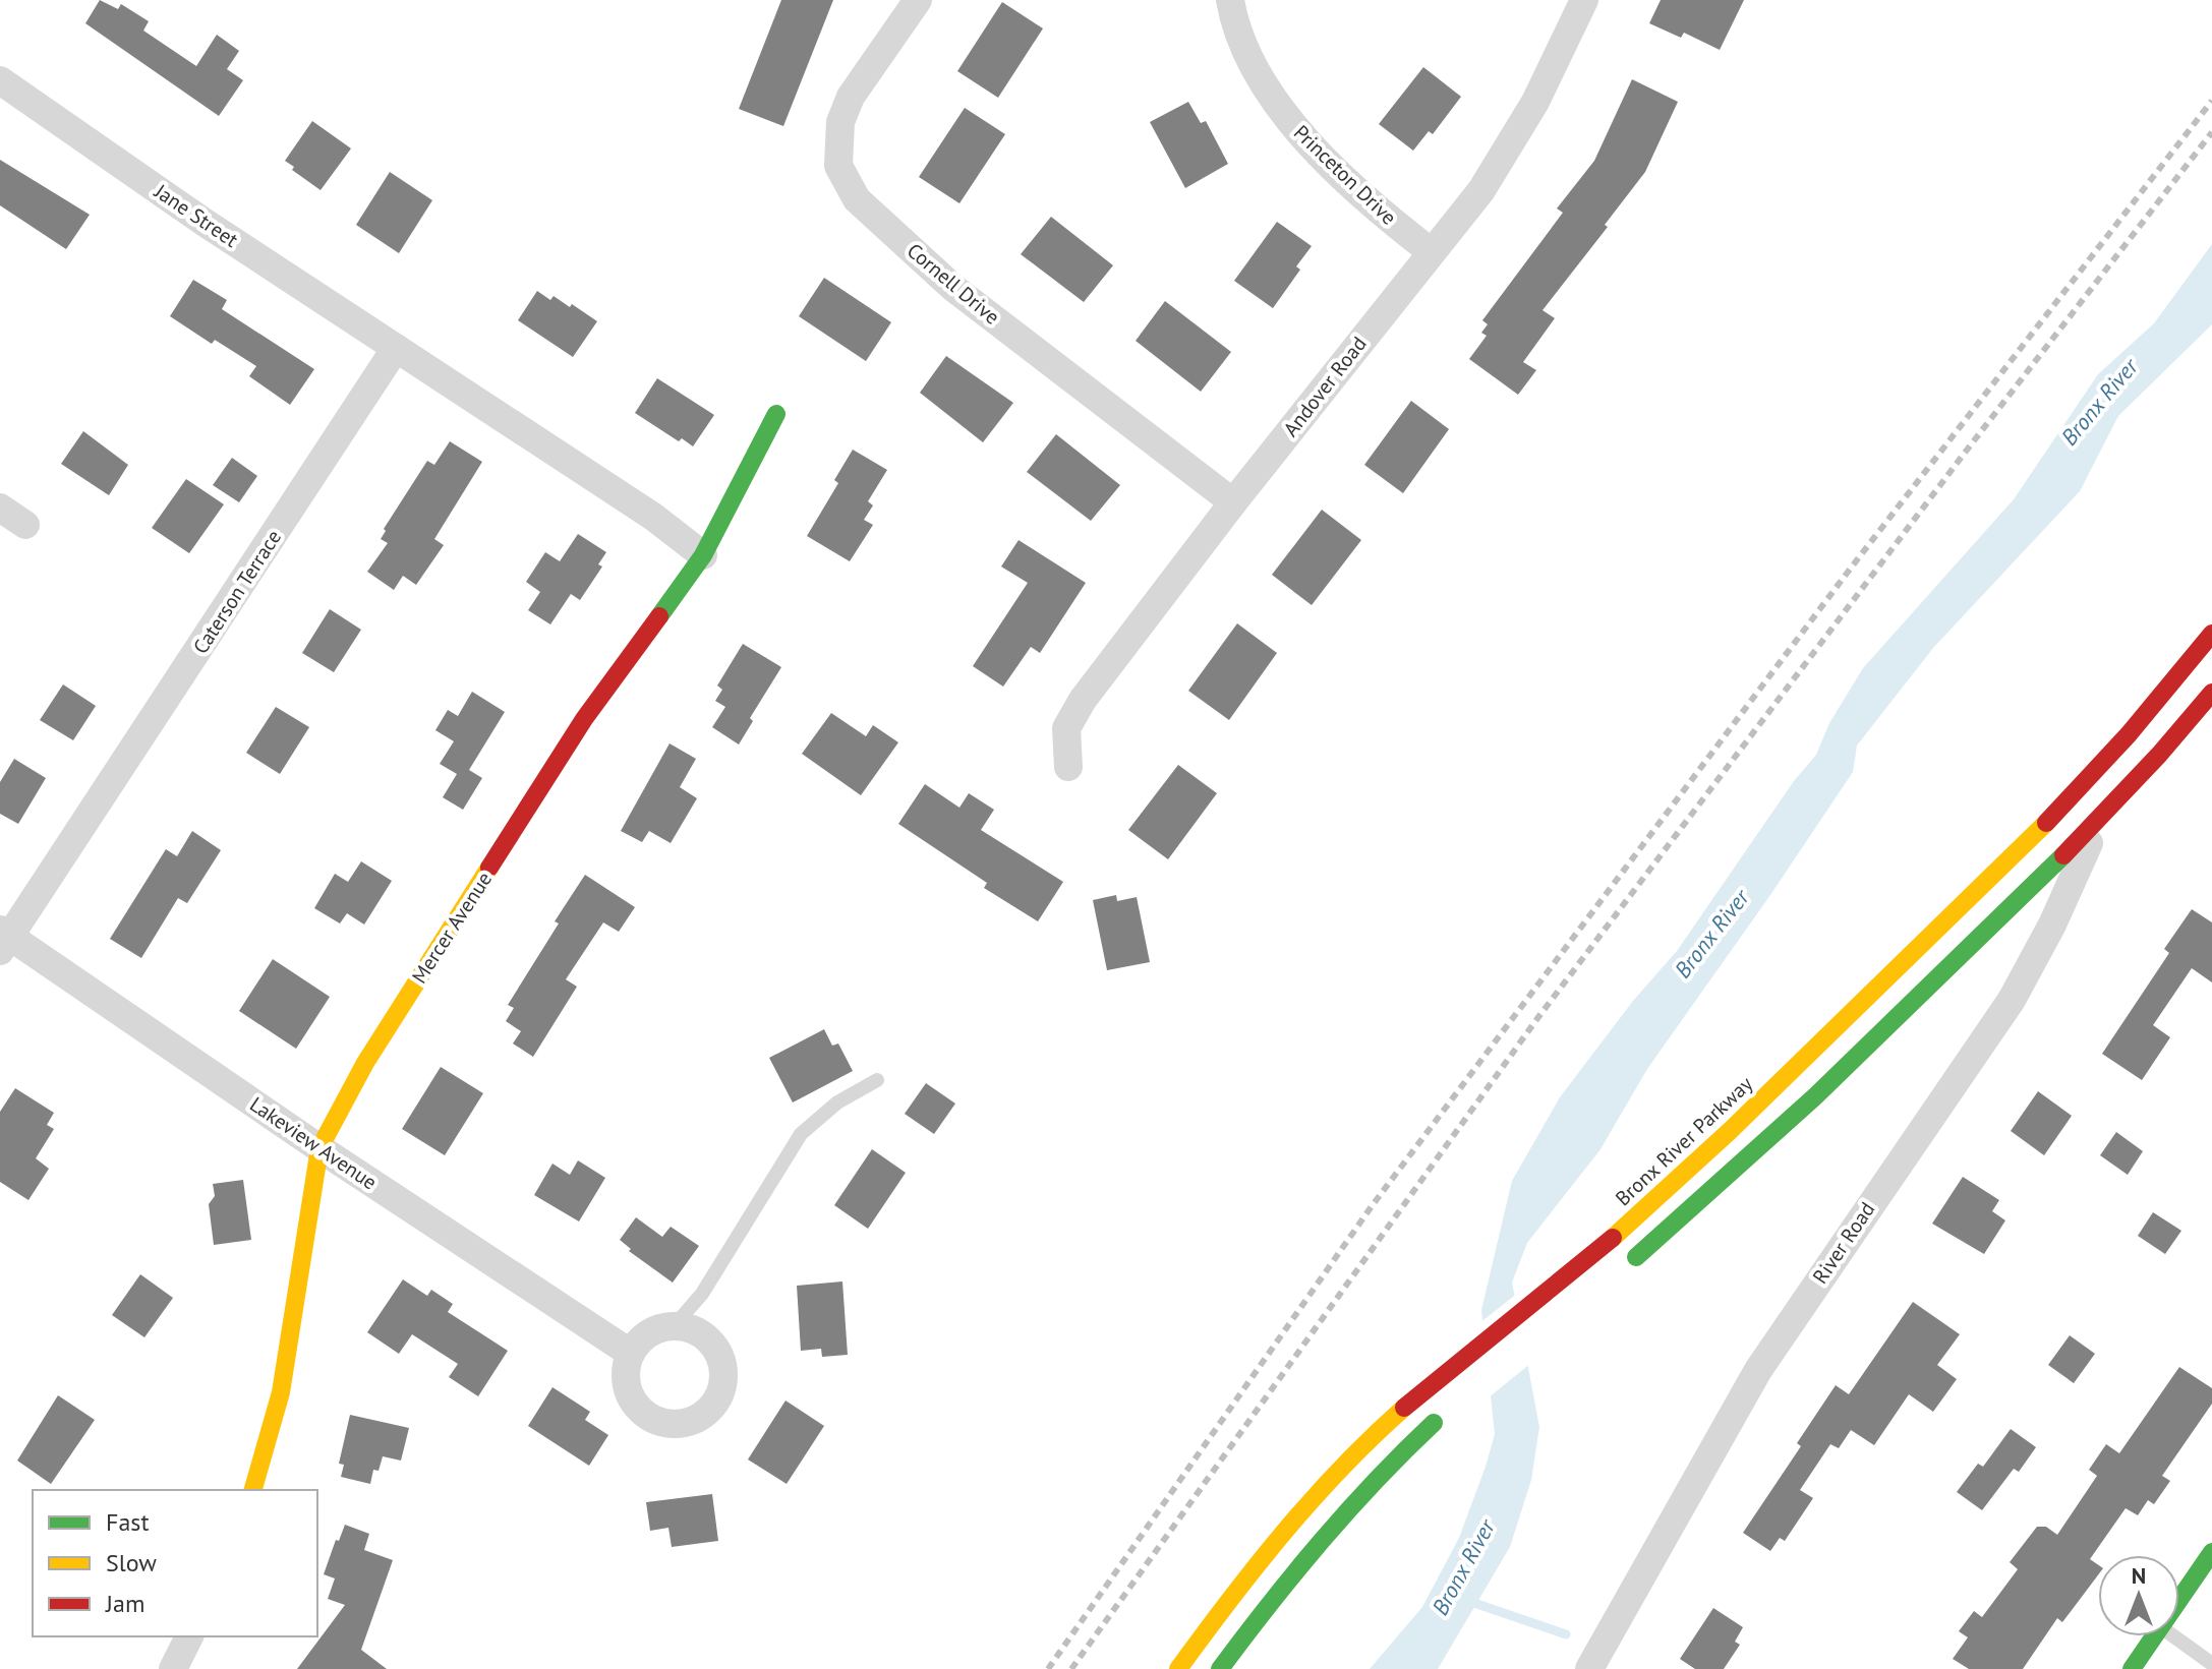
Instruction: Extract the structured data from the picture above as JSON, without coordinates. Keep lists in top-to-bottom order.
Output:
{
  "streets": {
    "main road": ["Mercer Avenue", "Bronx River Parkway"],
    "street": [
      "Princeton Drive",
      "Jane Street",
      "Cornell Drive",
      "Andover Road",
      "Caterson Terrace",
      "Lakeview Avenue",
      "River Road"
    ]
  },
  "crossings": [
    ["Princeton Drive", "Andover Road"],
    ["Jane Street", "Caterson Terrace"],
    ["Cornell Drive", "Andover Road"],
    ["Caterson Terrace", "Lakeview Avenue"],
    ["Mercer Avenue", "Lakeview Avenue"]
  ],
  "water": ["Bronx River"],
  "legend": ["Fast", "Slow", "Jam"],
  "north": "top"
}
